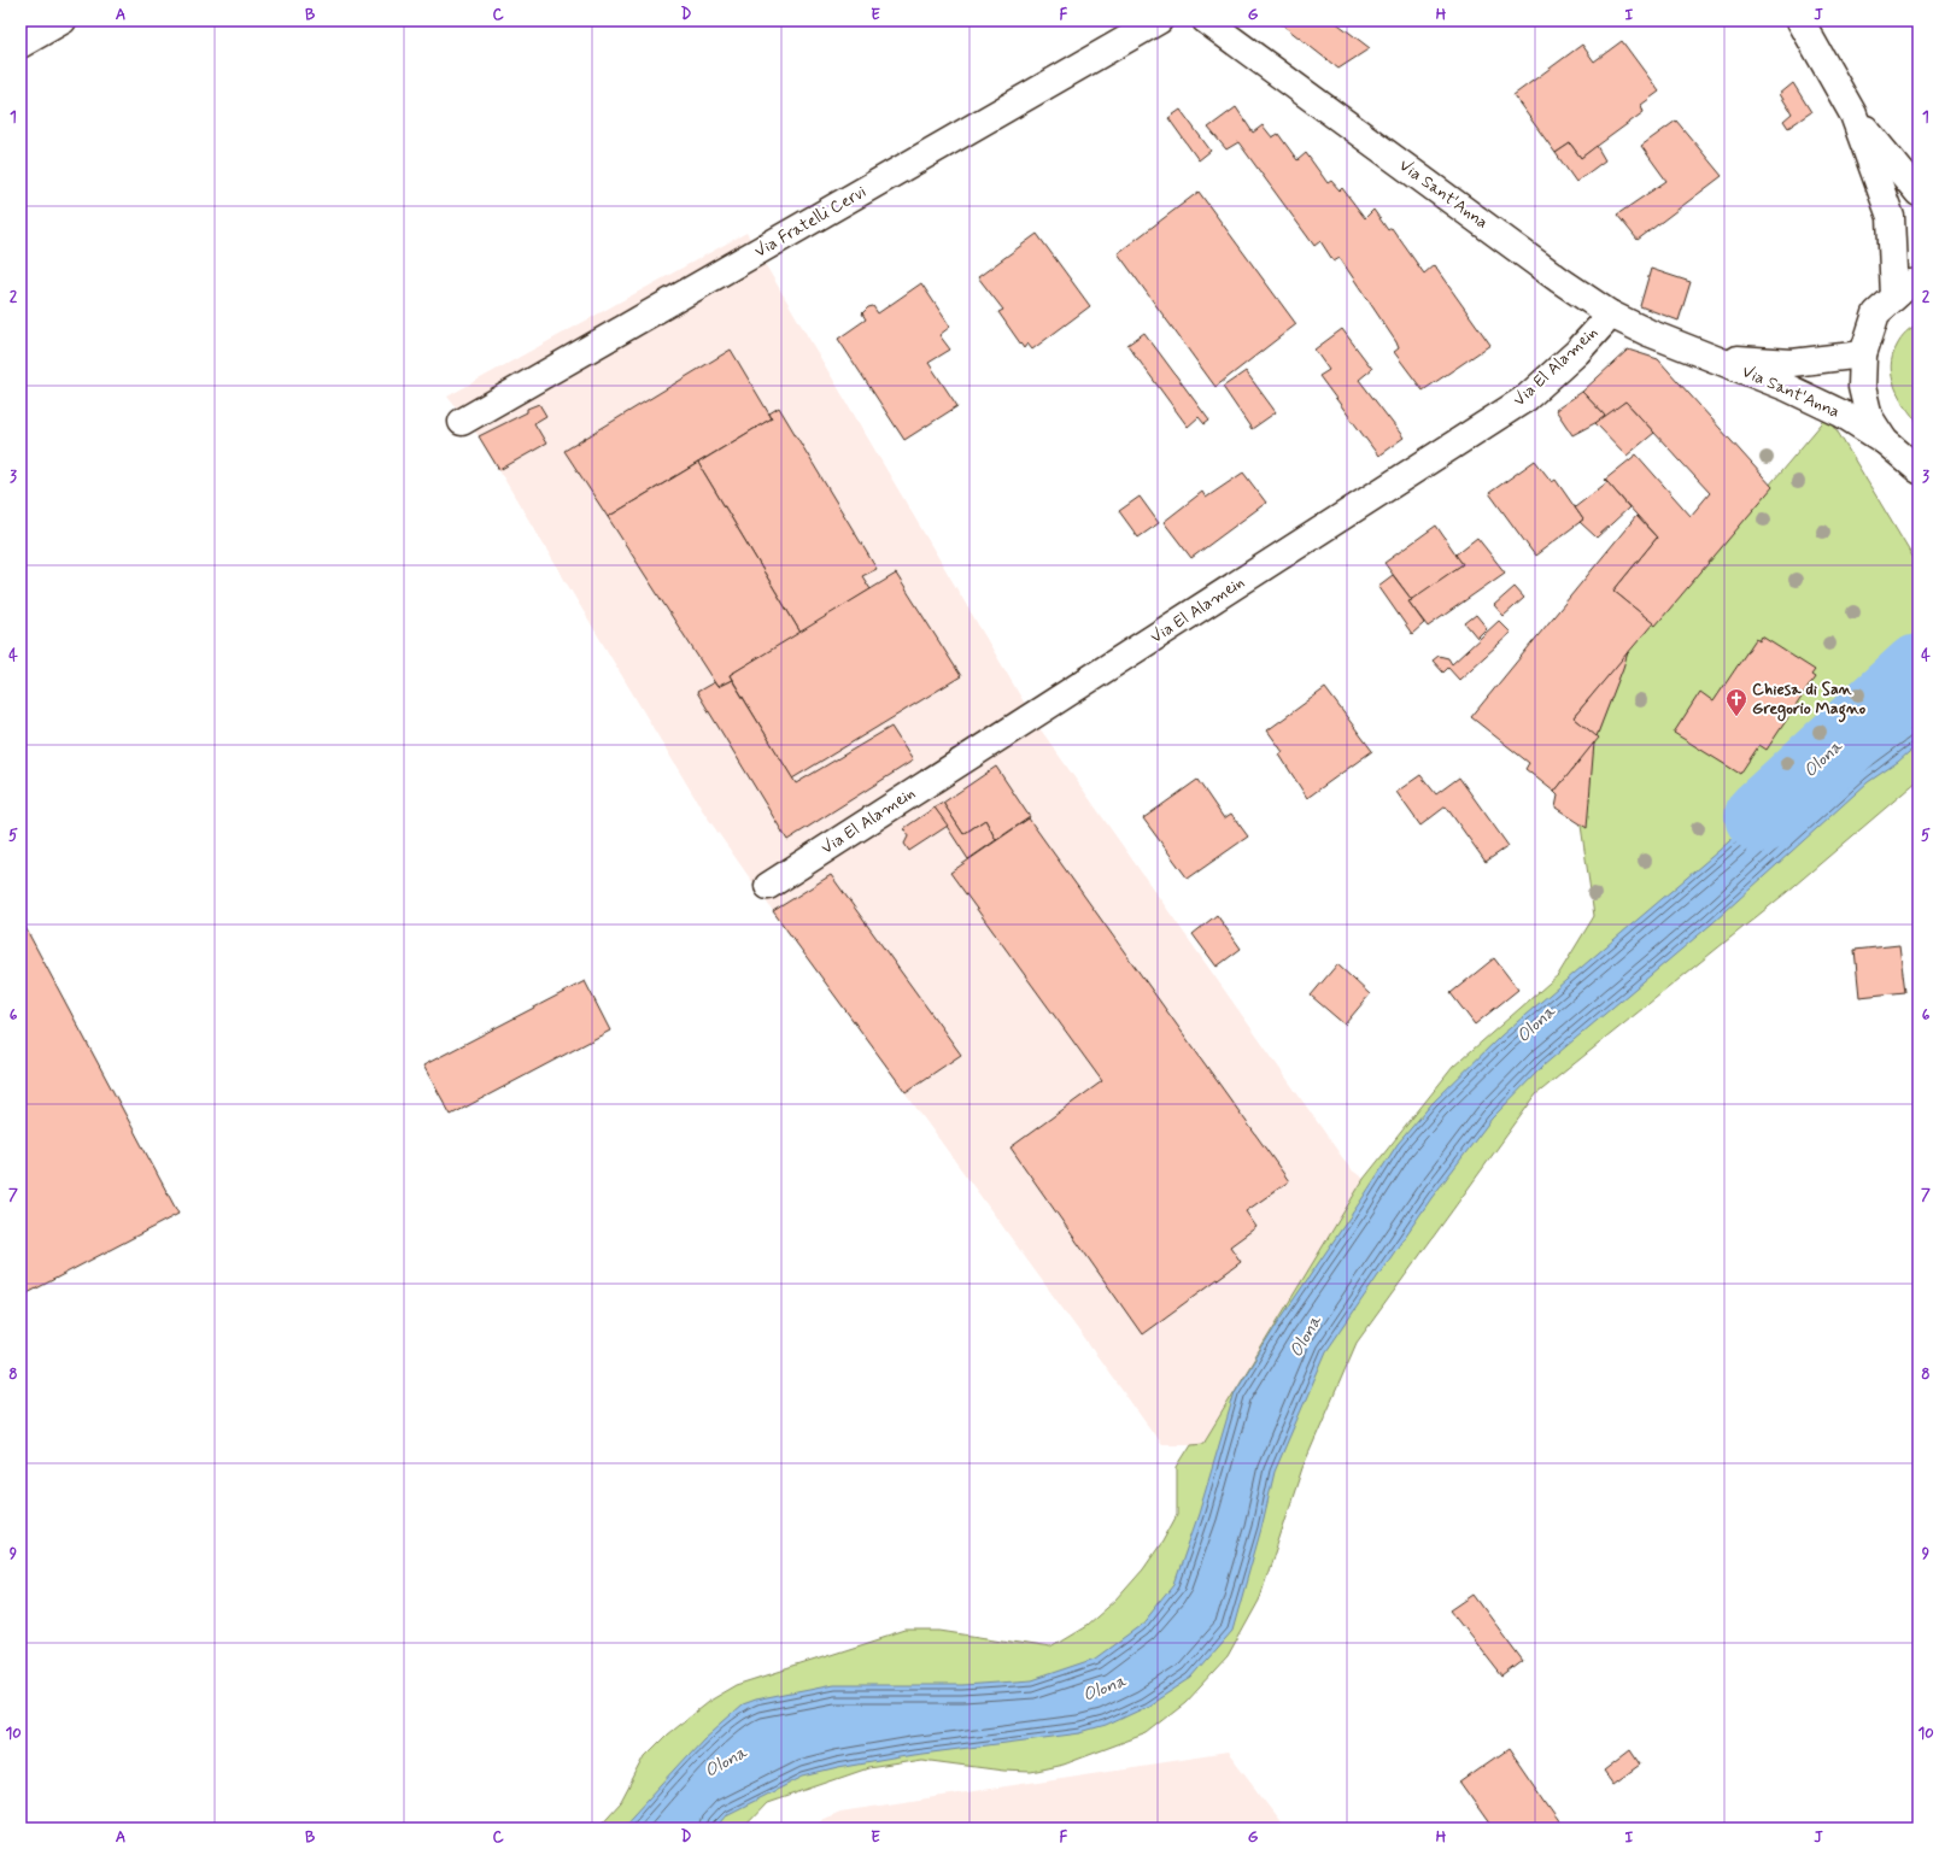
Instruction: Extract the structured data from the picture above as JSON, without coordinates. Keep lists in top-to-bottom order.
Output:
{
  "streets": {
    "street": ["Via Sant'Anna", "Via Fratelli Cervi", "Via El Alamein"]
  },
  "crossings": [
    ["Via Sant'Anna", "Via El Alamein"]
  ],
  "water": ["Olona"],
  "places": {
    "church": ["Chiesa di San Gregorio Magno"]
  },
  "grid": {
    "columns": [
      "A",
      "B",
      "C",
      "D",
      "E",
      "F",
      "G",
      "H",
      "I",
      "J"
    ],
    "rows": [
      "1",
      "2",
      "3",
      "4",
      "5",
      "6",
      "7",
      "8",
      "9",
      "10"
    ]
  }
}
